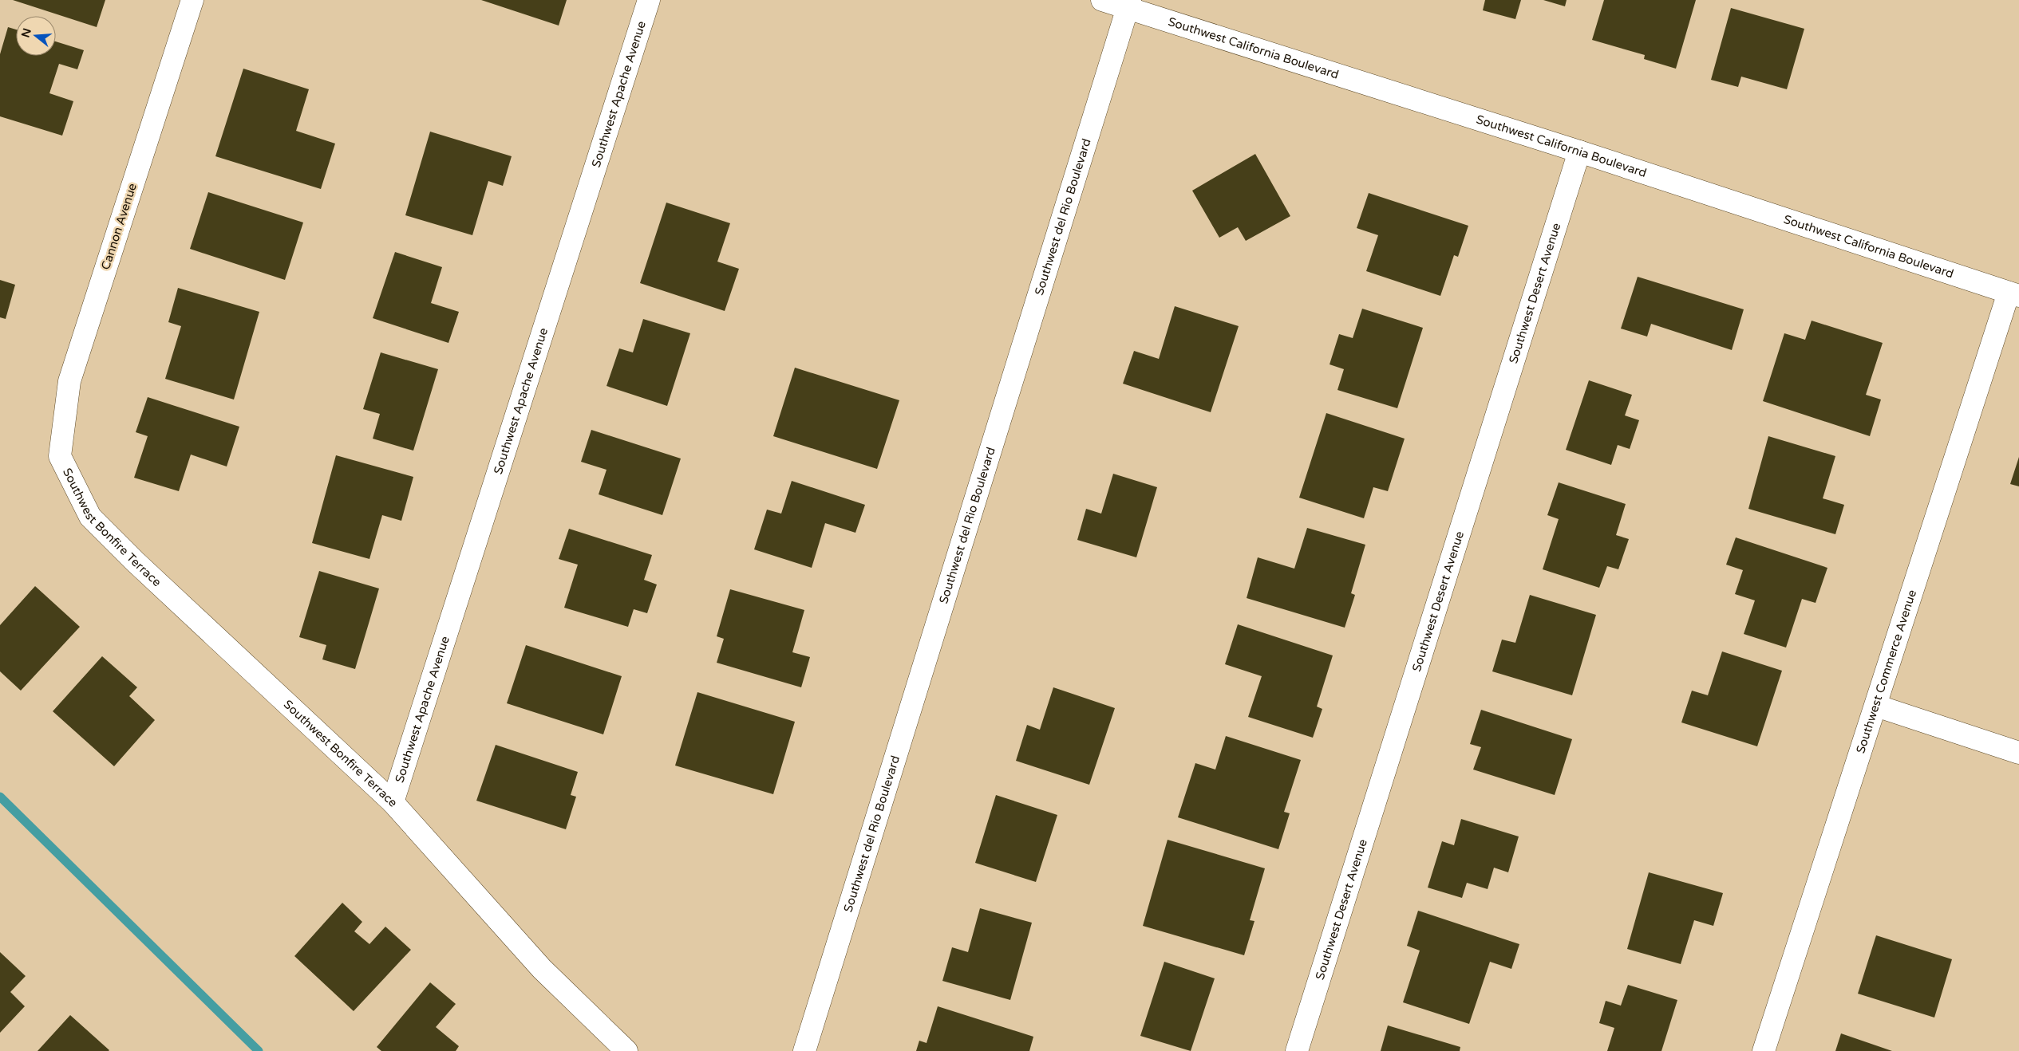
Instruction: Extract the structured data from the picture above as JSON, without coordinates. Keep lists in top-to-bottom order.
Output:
{
  "streets": {
    "street": [
      "Southwest California Boulevard",
      "Southwest Apache Avenue",
      "Southwest del Rio Boulevard",
      "Cannon Avenue",
      "Southwest Desert Avenue",
      "Southwest Bonfire Terrace",
      "Southwest Commerce Avenue"
    ]
  },
  "crossings": [
    ["Southwest California Boulevard", "Southwest del Rio Boulevard"],
    ["Southwest California Boulevard", "Southwest Desert Avenue"],
    ["Southwest California Boulevard", "Southwest Commerce Avenue"],
    ["Southwest Apache Avenue", "Southwest Bonfire Terrace"],
    ["Cannon Avenue", "Southwest Bonfire Terrace"]
  ],
  "north": "left"
}
